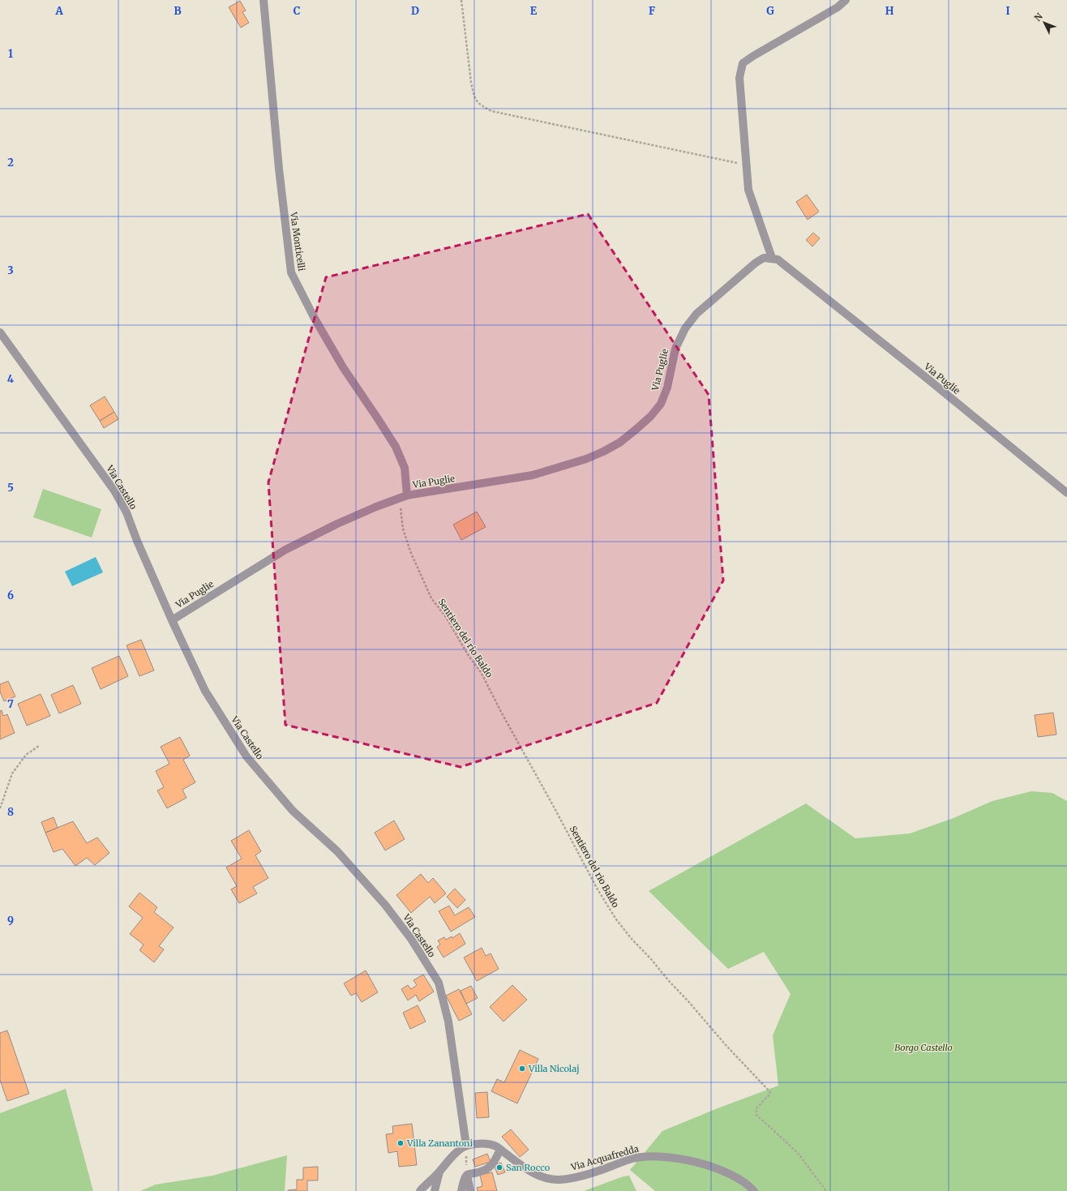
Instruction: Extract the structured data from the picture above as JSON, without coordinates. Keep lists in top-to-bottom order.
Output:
{
  "streets": {
    "street": [
      "Via Monticelli",
      "Via Puglie",
      "Via Castello",
      "Via Acquafredda"
    ],
    "path": ["Sentiero del rio Baldo"]
  },
  "crossings": [
    ["Via Monticelli", "Via Puglie"],
    ["Via Puglie", "Via Castello"],
    ["Via Puglie", "Sentiero del rio Baldo"],
    ["Via Castello", "Via Acquafredda"]
  ],
  "parks": ["Borgo Castello"],
  "places": ["Villa Nicolaj", "Villa Zanantoni", "San Rocco"],
  "north": "top left",
  "grid": {
    "columns": [
      "A",
      "B",
      "C",
      "D",
      "E",
      "F",
      "G",
      "H",
      "I"
    ],
    "rows": [
      "1",
      "2",
      "3",
      "4",
      "5",
      "6",
      "7",
      "8",
      "9"
    ]
  }
}
